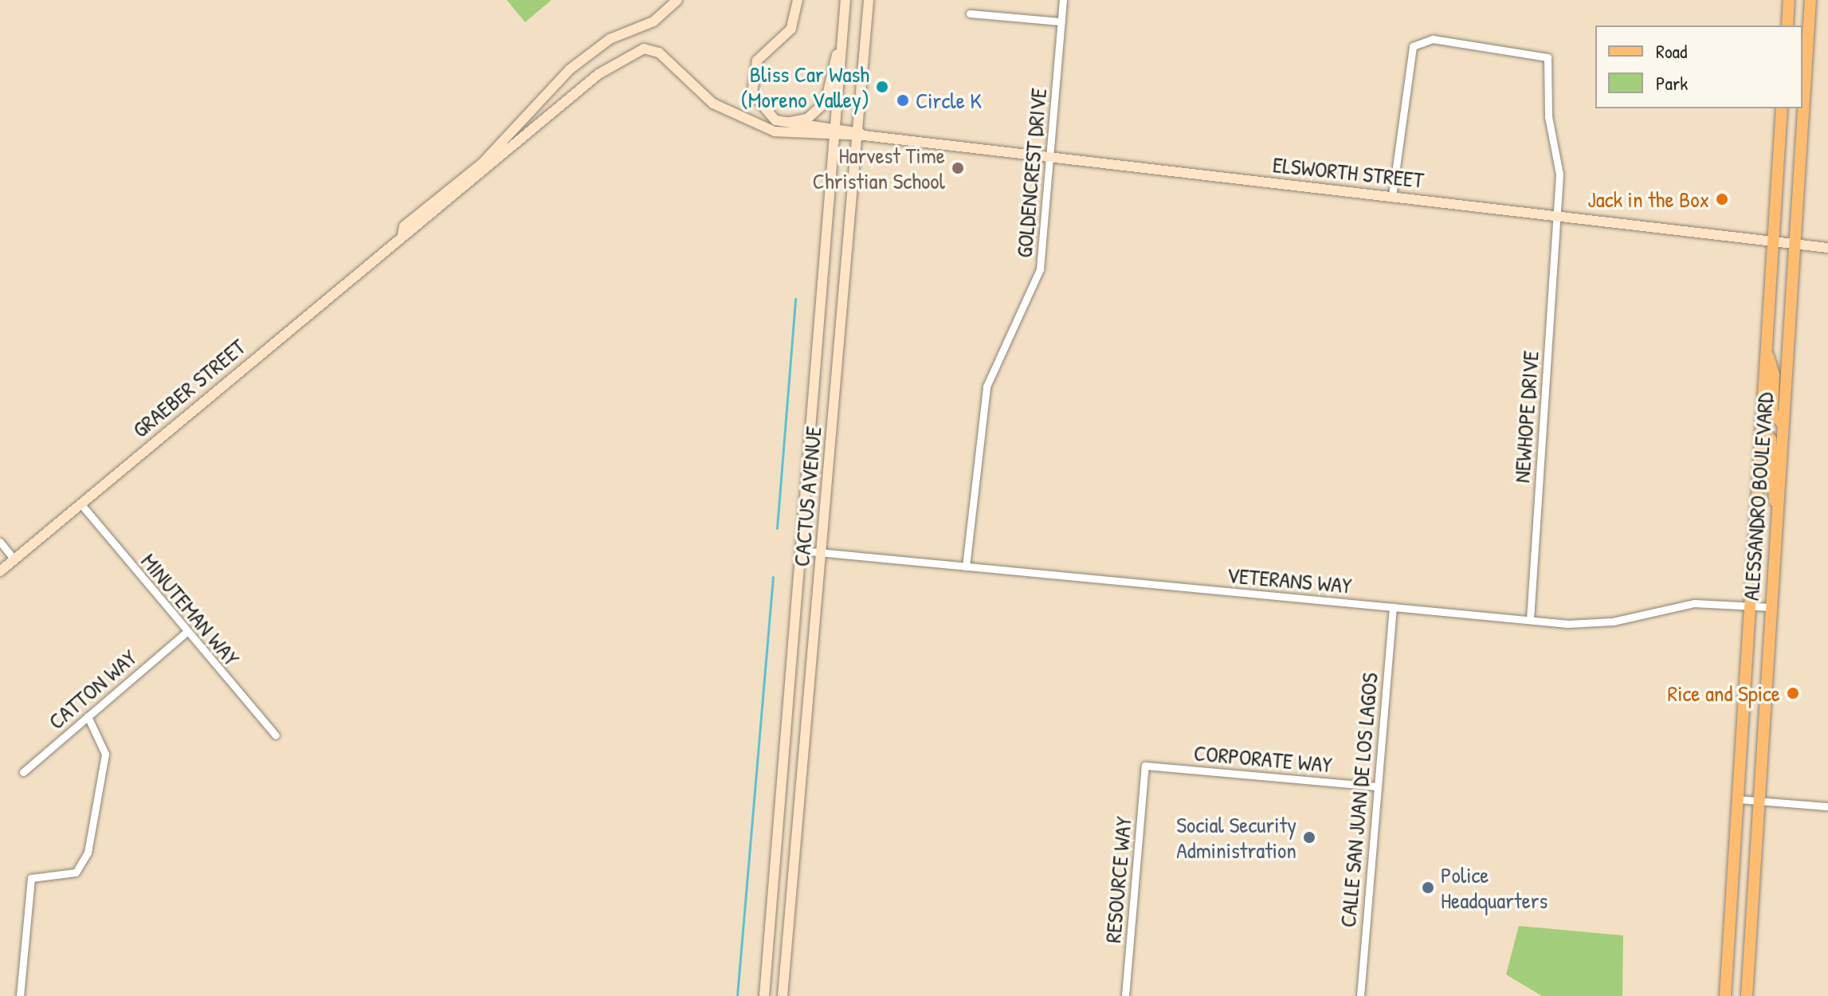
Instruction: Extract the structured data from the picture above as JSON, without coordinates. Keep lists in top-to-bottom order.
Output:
{
  "streets": {
    "main road": ["ALESSANDRO BOULEVARD"],
    "street": [
      "ELSWORTH STREET",
      "GOLDENCREST DRIVE",
      "GRAEBER STREET",
      "NEWHOPE DRIVE",
      "CACTUS AVENUE",
      "VETERANS WAY",
      "MINUTEMAN WAY",
      "CATTON WAY",
      "CORPORATE WAY",
      "CALLE SAN JUAN DE LOS LAGOS",
      "RESOURCE WAY"
    ]
  },
  "crossings": [
    ["ELSWORTH STREET", "GOLDENCREST DRIVE"],
    ["ELSWORTH STREET", "GRAEBER STREET"],
    ["ELSWORTH STREET", "NEWHOPE DRIVE"],
    ["ELSWORTH STREET", "CACTUS AVENUE"],
    ["ELSWORTH STREET", "ALESSANDRO BOULEVARD"],
    ["GOLDENCREST DRIVE", "VETERANS WAY"],
    ["GRAEBER STREET", "CACTUS AVENUE"],
    ["GRAEBER STREET", "MINUTEMAN WAY"],
    ["NEWHOPE DRIVE", "VETERANS WAY"],
    ["CACTUS AVENUE", "VETERANS WAY"],
    ["ALESSANDRO BOULEVARD", "VETERANS WAY"],
    ["VETERANS WAY", "CALLE SAN JUAN DE LOS LAGOS"],
    ["MINUTEMAN WAY", "CATTON WAY"],
    ["CORPORATE WAY", "CALLE SAN JUAN DE LOS LAGOS"],
    ["CORPORATE WAY", "RESOURCE WAY"]
  ],
  "places": [
    "Bliss Car Wash (Moreno Valley)",
    "Circle K",
    "Harvest Time Christian School",
    "Jack in the Box",
    "Rice and Spice",
    "Social Security Administration",
    "Police Headquarters"
  ],
  "legend": ["Road", "Park"]
}
